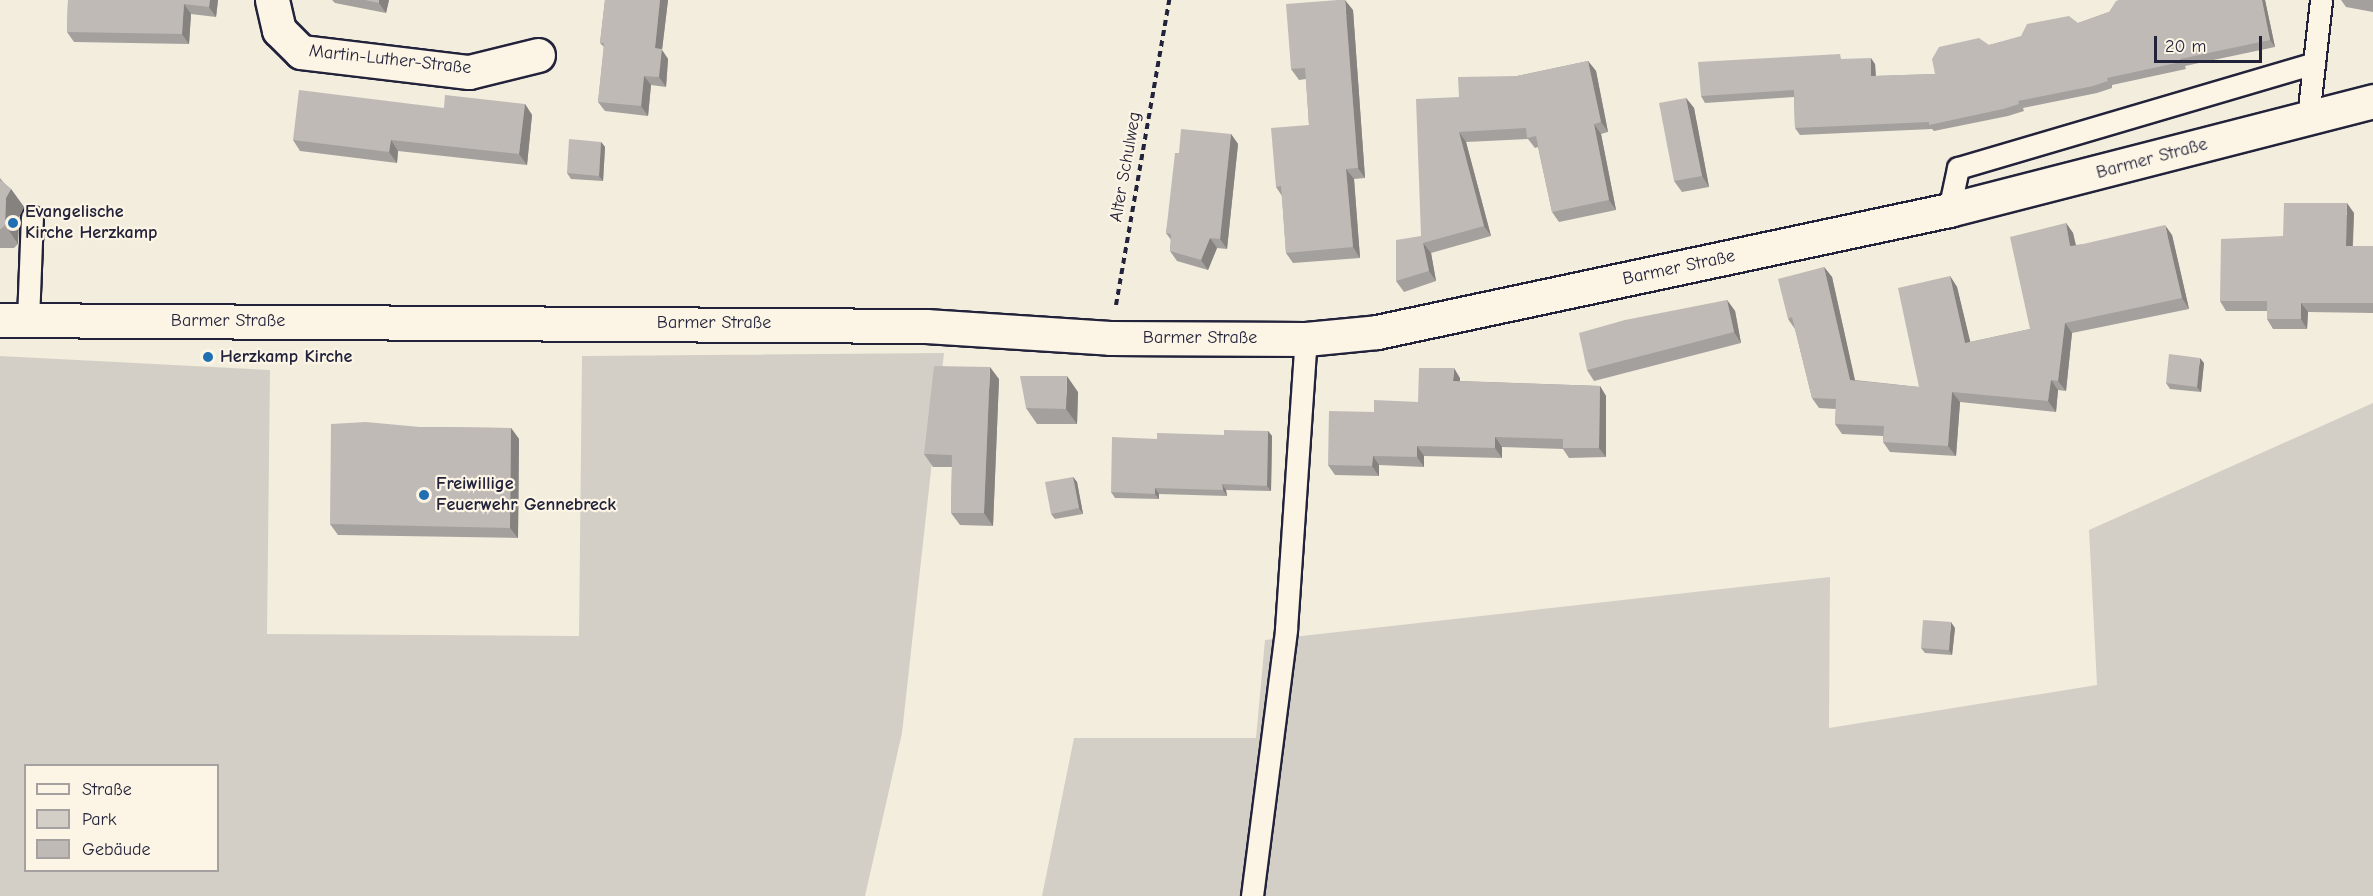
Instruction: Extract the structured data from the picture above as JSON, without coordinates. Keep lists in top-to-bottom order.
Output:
{
  "streets": {
    "main road": ["Martin-Luther-Straße", "Barmer Straße"],
    "path": ["Alter Schulweg"]
  },
  "crossings": [
    ["Barmer Straße", "Alter Schulweg"]
  ],
  "places": ["Evangelische Kirche Herzkamp", "Herzkamp Kirche", "Freiwillige Feuerwehr Gennebreck"],
  "legend": ["Straße", "Park", "Gebäude"],
  "scale_bar": "20 m"
}
